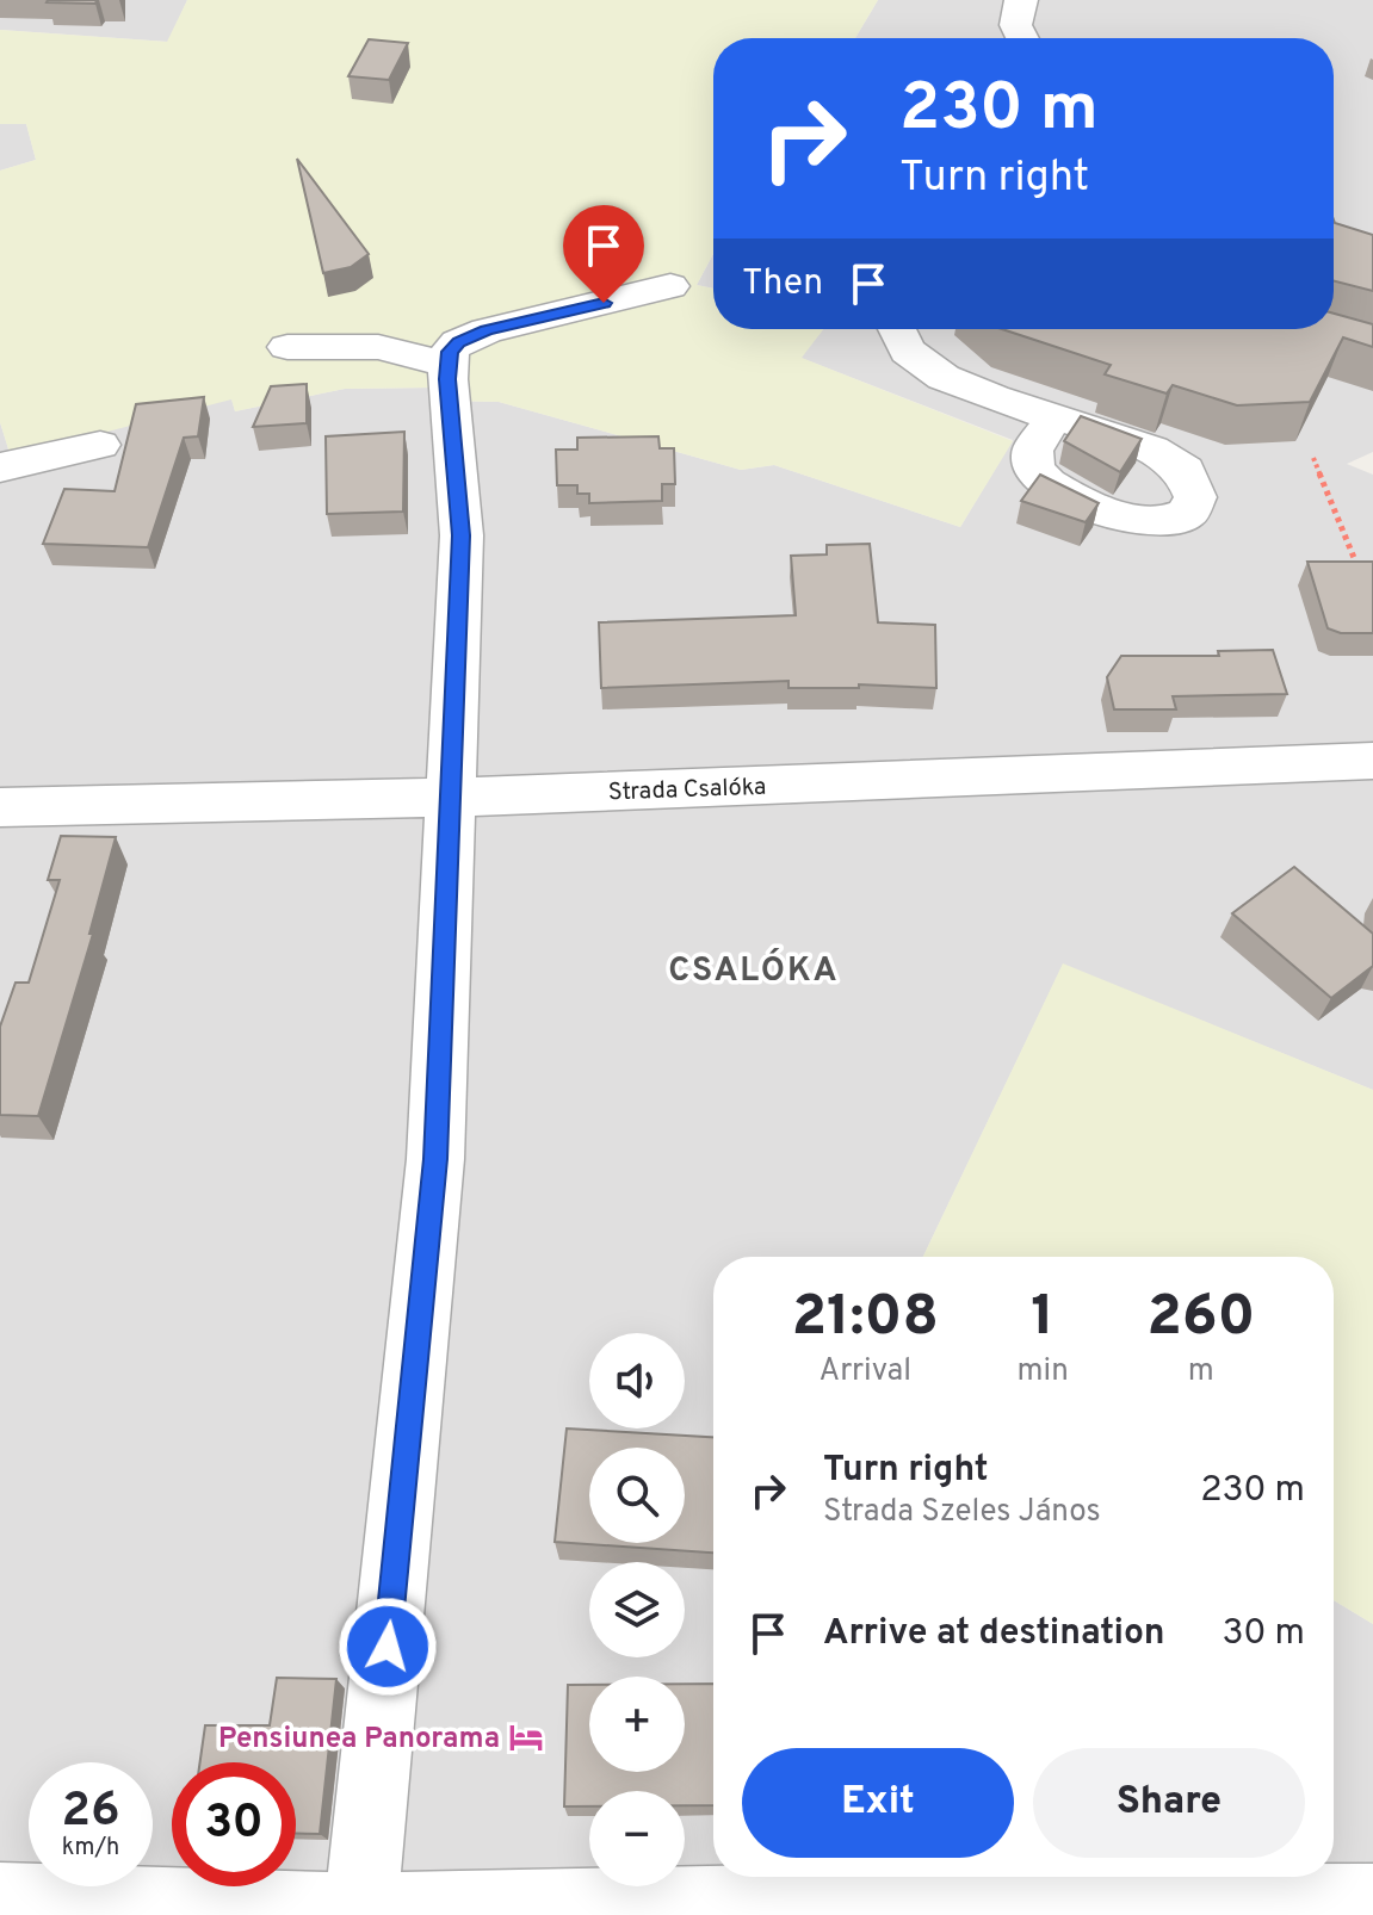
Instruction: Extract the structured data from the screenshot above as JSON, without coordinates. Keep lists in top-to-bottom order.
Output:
{
  "streets": {
    "street": ["Strada Csalóka"]
  },
  "districts": ["CSALÓKA"],
  "places": {
    "hotel": ["Pensiunea Panorama"]
  },
  "page": {
    "turn": ["230 m", "Turn right"],
    "then": "Then",
    "eta": [
      "21:08",
      "Arrival",
      "1",
      "min",
      "260",
      "m"
    ],
    "map_buttons": ["+", "−"],
    "list": [
      {
        "name": "Turn right",
        "note": "Strada Szeles János",
        "value": "230 m"
      },
      {
        "name": "Arrive at destination",
        "value": "30 m"
      }
    ],
    "buttons": ["Exit", "Share"],
    "speed": "26 km/h",
    "limit": "30"
  }
}
